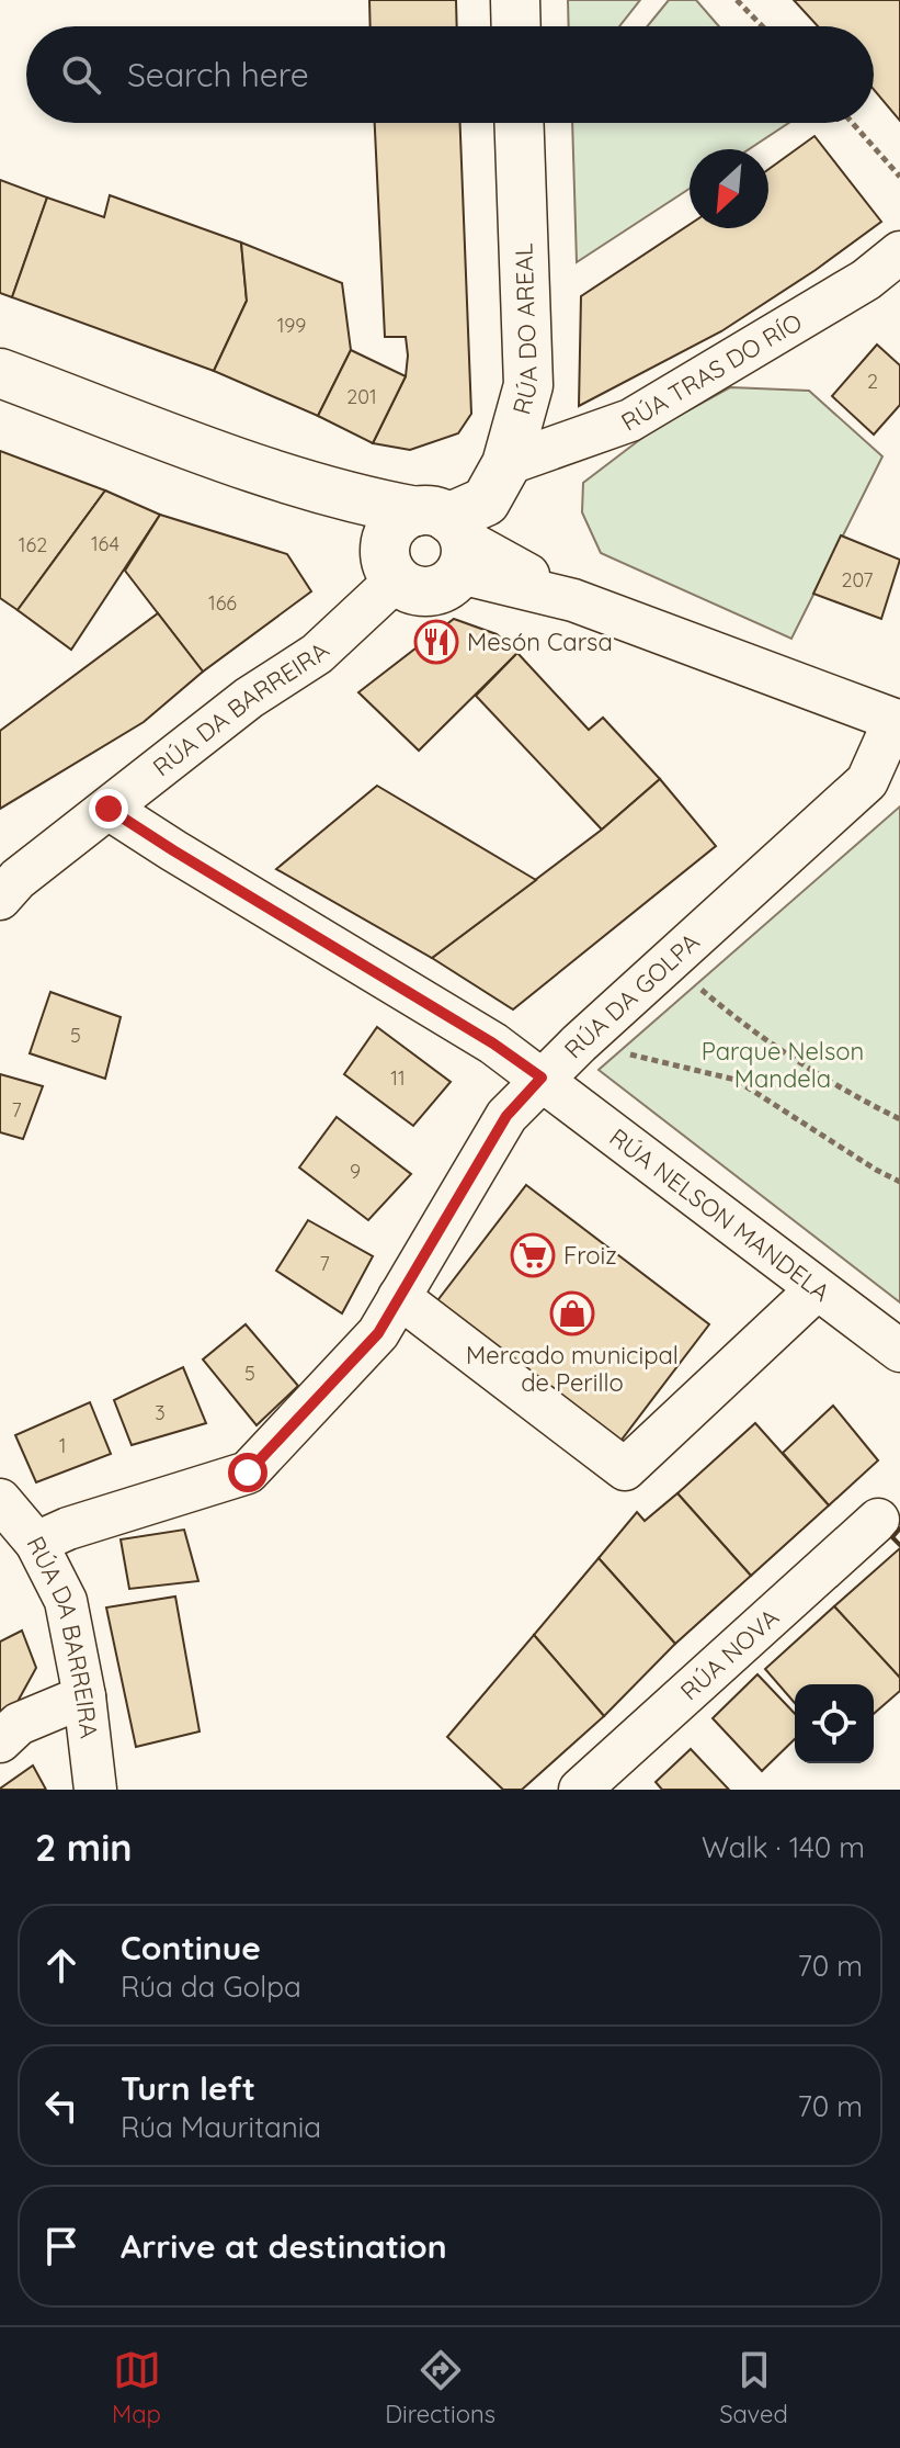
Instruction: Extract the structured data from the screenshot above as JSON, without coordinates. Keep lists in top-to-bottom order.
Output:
{
  "streets": {
    "street": [
      "RÚA DO AREAL",
      "RÚA TRAS DO RÍO",
      "RÚA DA BARREIRA",
      "RÚA DA GOLPA",
      "RÚA NELSON MANDELA",
      "RÚA NOVA"
    ]
  },
  "crossings": [
    ["RÚA DO AREAL", "RÚA TRAS DO RÍO"],
    ["RÚA DO AREAL", "RÚA DA BARREIRA"],
    ["RÚA DA BARREIRA", "RÚA DA GOLPA"],
    ["RÚA DA BARREIRA", "RÚA NELSON MANDELA"],
    ["RÚA DA GOLPA", "RÚA NELSON MANDELA"]
  ],
  "parks": ["Parque Nelson Mandela"],
  "places": {
    "restaurant": ["Mesón Carsa"],
    "supermarket": ["Froiz"],
    "shop": ["Mercado municipal de Perillo"]
  },
  "house_numbers": [
    "199",
    "2",
    "201",
    "164",
    "162",
    "207",
    "166",
    "5",
    "11",
    "7",
    "9",
    "7",
    "5",
    "3",
    "1"
  ],
  "north": "bottom left",
  "page": {
    "search": "Search here",
    "heading": ["2 min", "Walk · 140 m"],
    "list": [
      ["Continue", "Rúa da Golpa", "70 m"],
      ["Turn left", "Rúa Mauritania", "70 m"],
      "Arrive at destination"
    ],
    "nav": ["Map", "Directions", "Saved"]
  }
}
